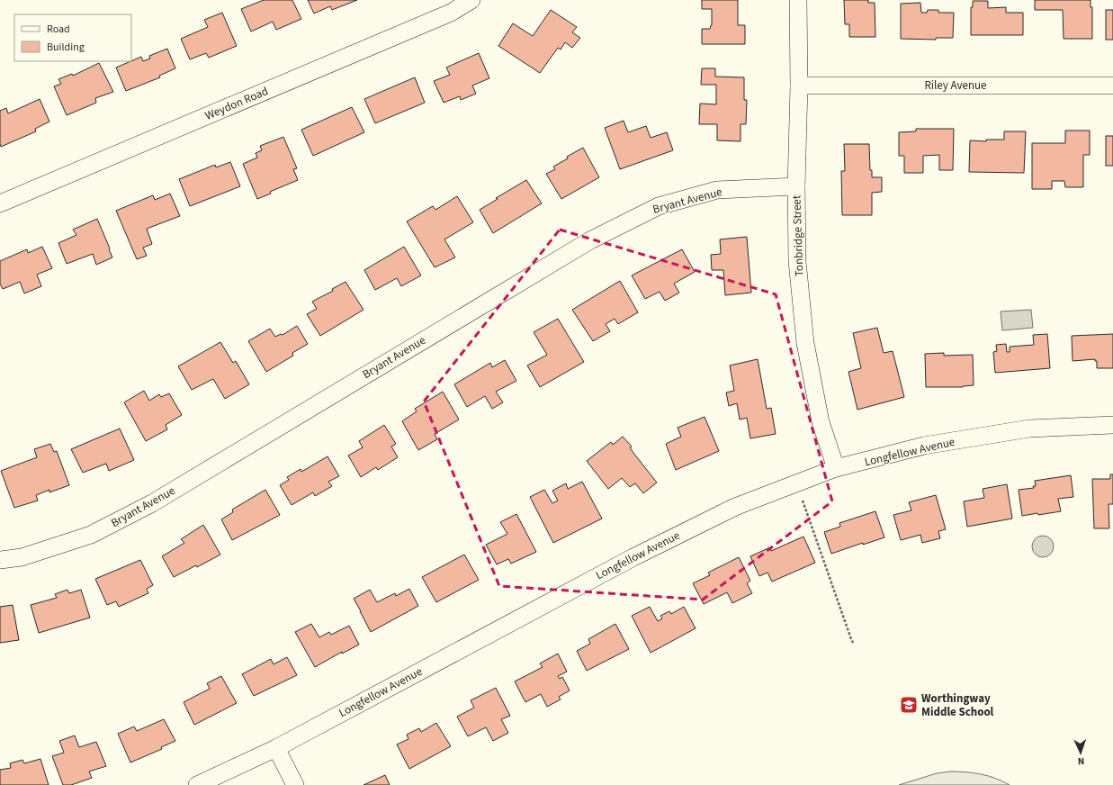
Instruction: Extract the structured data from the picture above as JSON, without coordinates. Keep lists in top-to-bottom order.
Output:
{
  "streets": {
    "street": [
      "Riley Avenue",
      "Weydon Road",
      "Bryant Avenue",
      "Tonbridge Street",
      "Longfellow Avenue"
    ]
  },
  "crossings": [
    ["Riley Avenue", "Tonbridge Street"],
    ["Bryant Avenue", "Tonbridge Street"],
    ["Tonbridge Street", "Longfellow Avenue"]
  ],
  "places": {
    "school or university": ["Worthingway Middle School"]
  },
  "legend": ["Road", "Building"],
  "north": "bottom"
}
